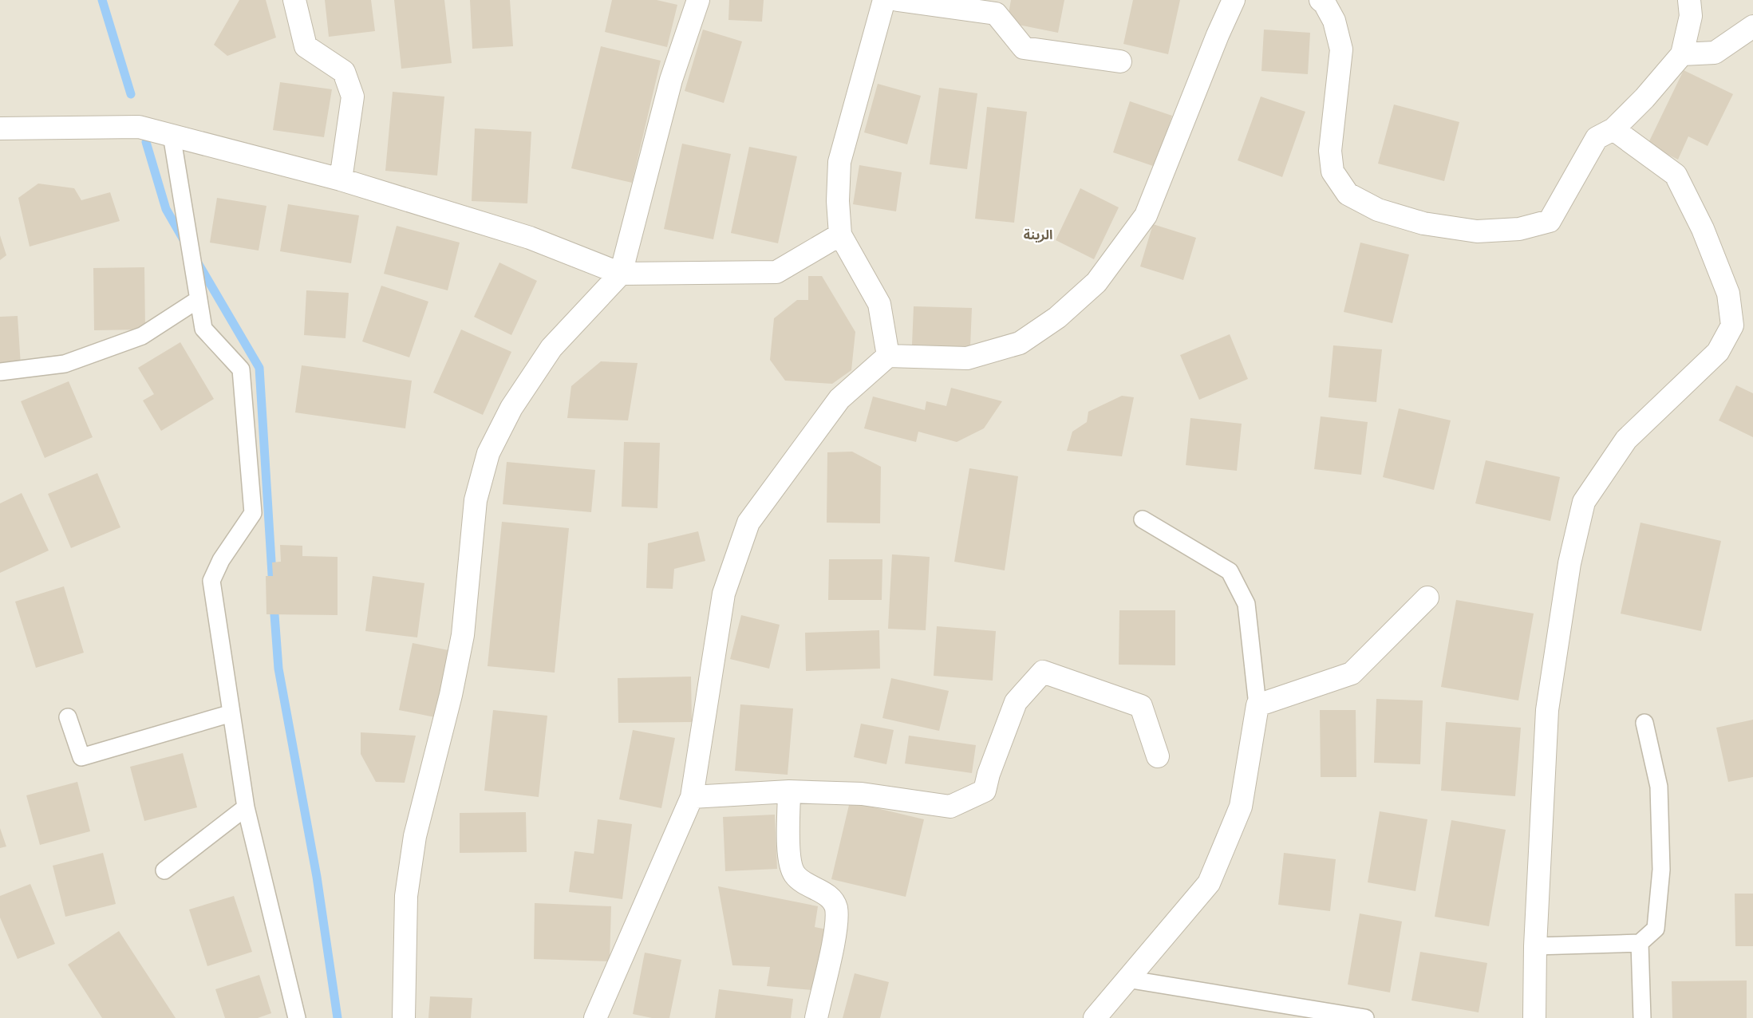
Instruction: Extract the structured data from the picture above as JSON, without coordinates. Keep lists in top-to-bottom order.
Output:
{
  "districts": ["الرينة"]
}
